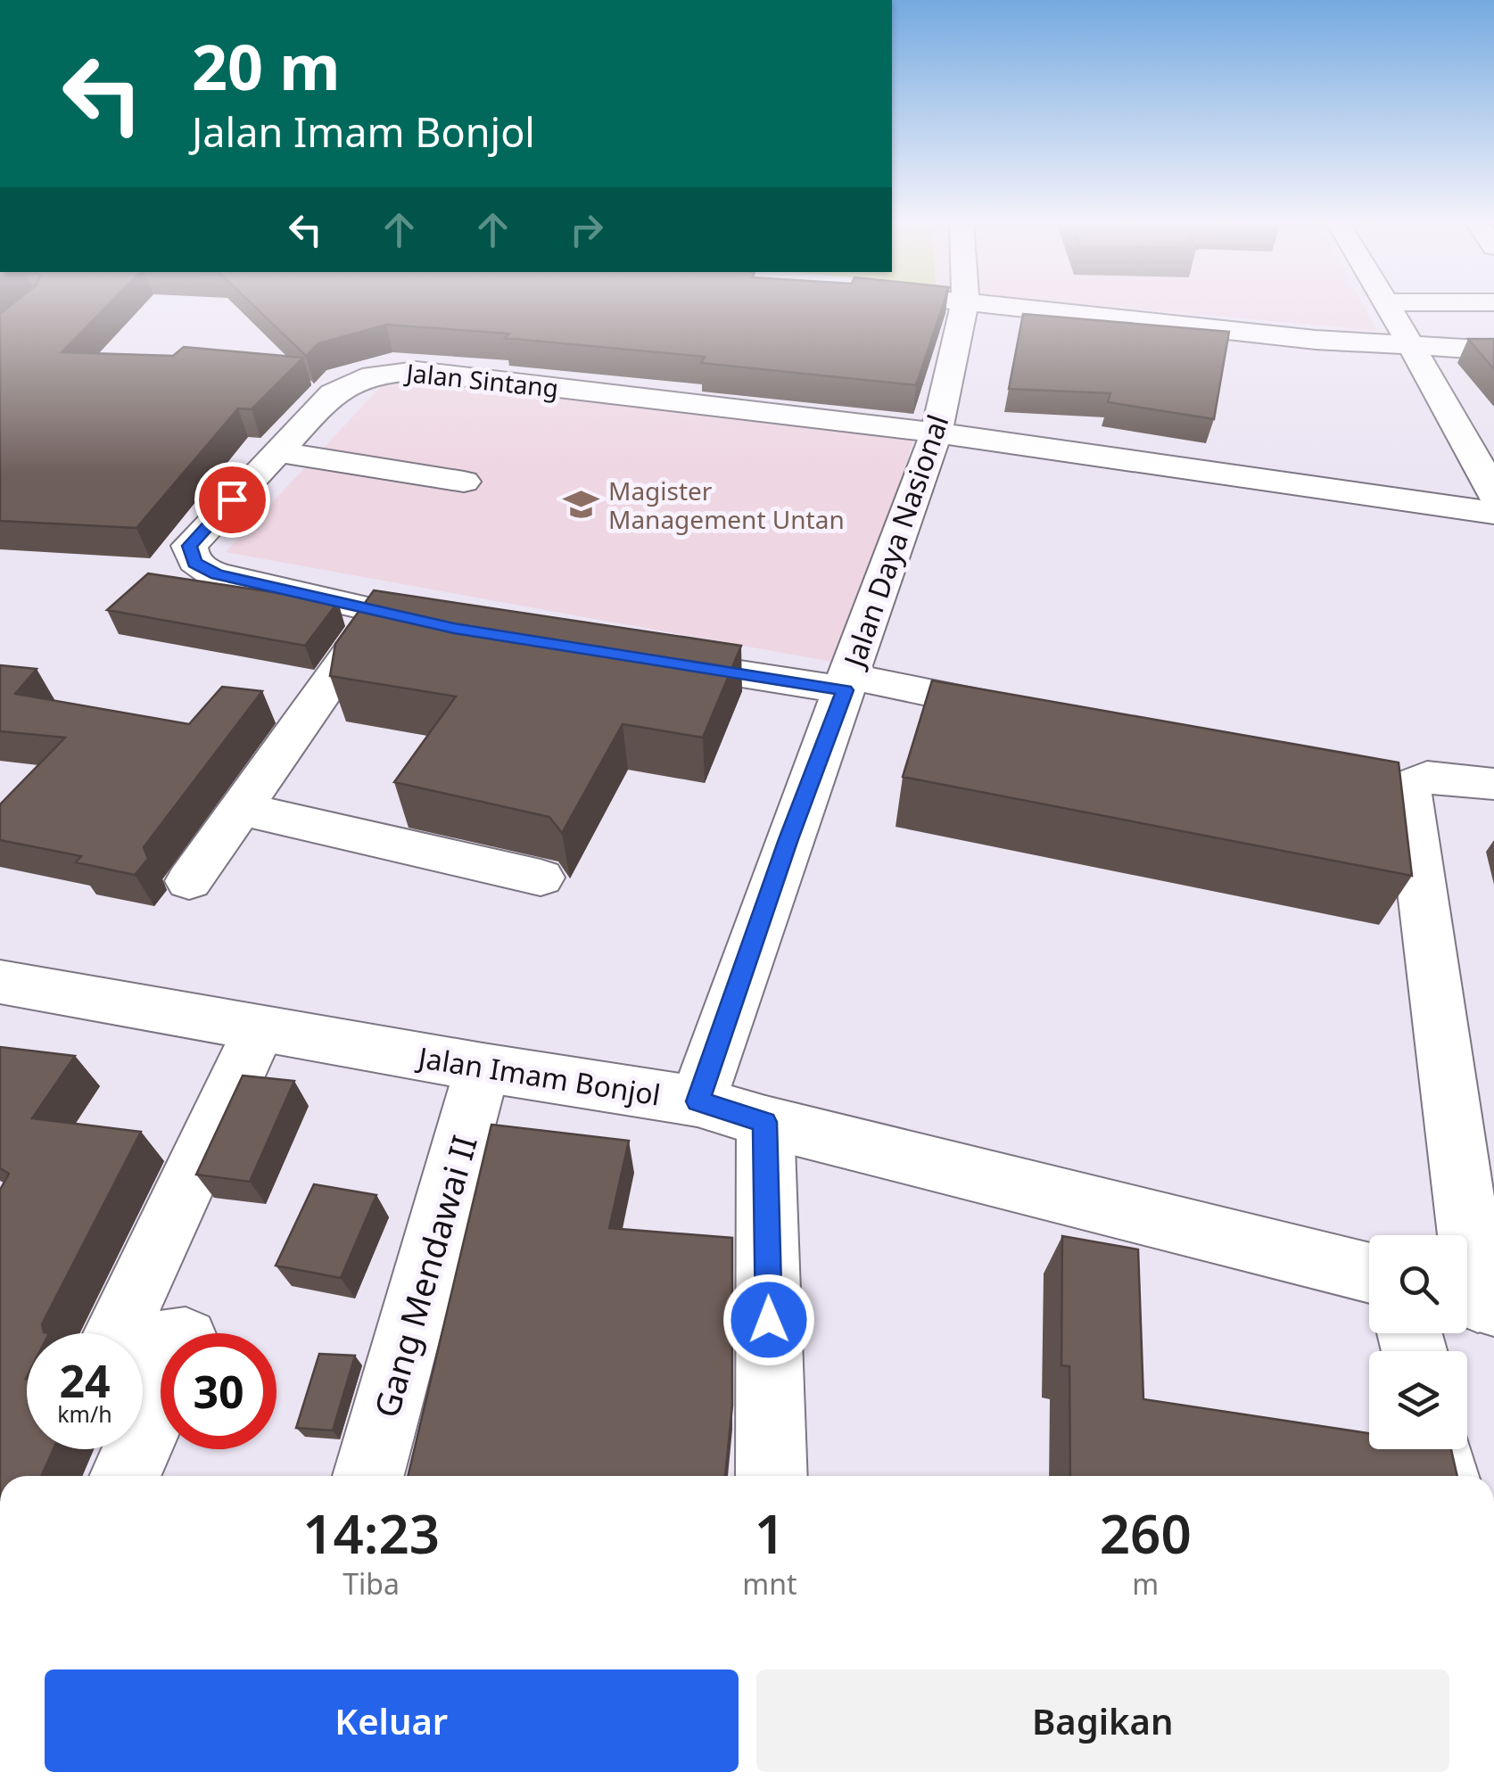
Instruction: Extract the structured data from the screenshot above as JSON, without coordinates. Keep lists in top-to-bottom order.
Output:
{
  "streets": {
    "street": [
      "Jalan Sintang",
      "Jalan Daya Nasional",
      "Jalan Imam Bonjol",
      "Gang Mendawai II"
    ]
  },
  "crossings": [
    ["Jalan Sintang", "Jalan Daya Nasional"],
    ["Jalan Daya Nasional", "Jalan Imam Bonjol"],
    ["Jalan Imam Bonjol", "Gang Mendawai II"]
  ],
  "places": {
    "school or university": ["Magister Management Untan"]
  },
  "page": {
    "turn": ["20 m", "Jalan Imam Bonjol"],
    "speed": "24 km/h",
    "limit": "30",
    "eta": [
      "14:23",
      "Tiba",
      "1",
      "mnt",
      "260",
      "m"
    ],
    "buttons": ["Keluar", "Bagikan"]
  }
}
